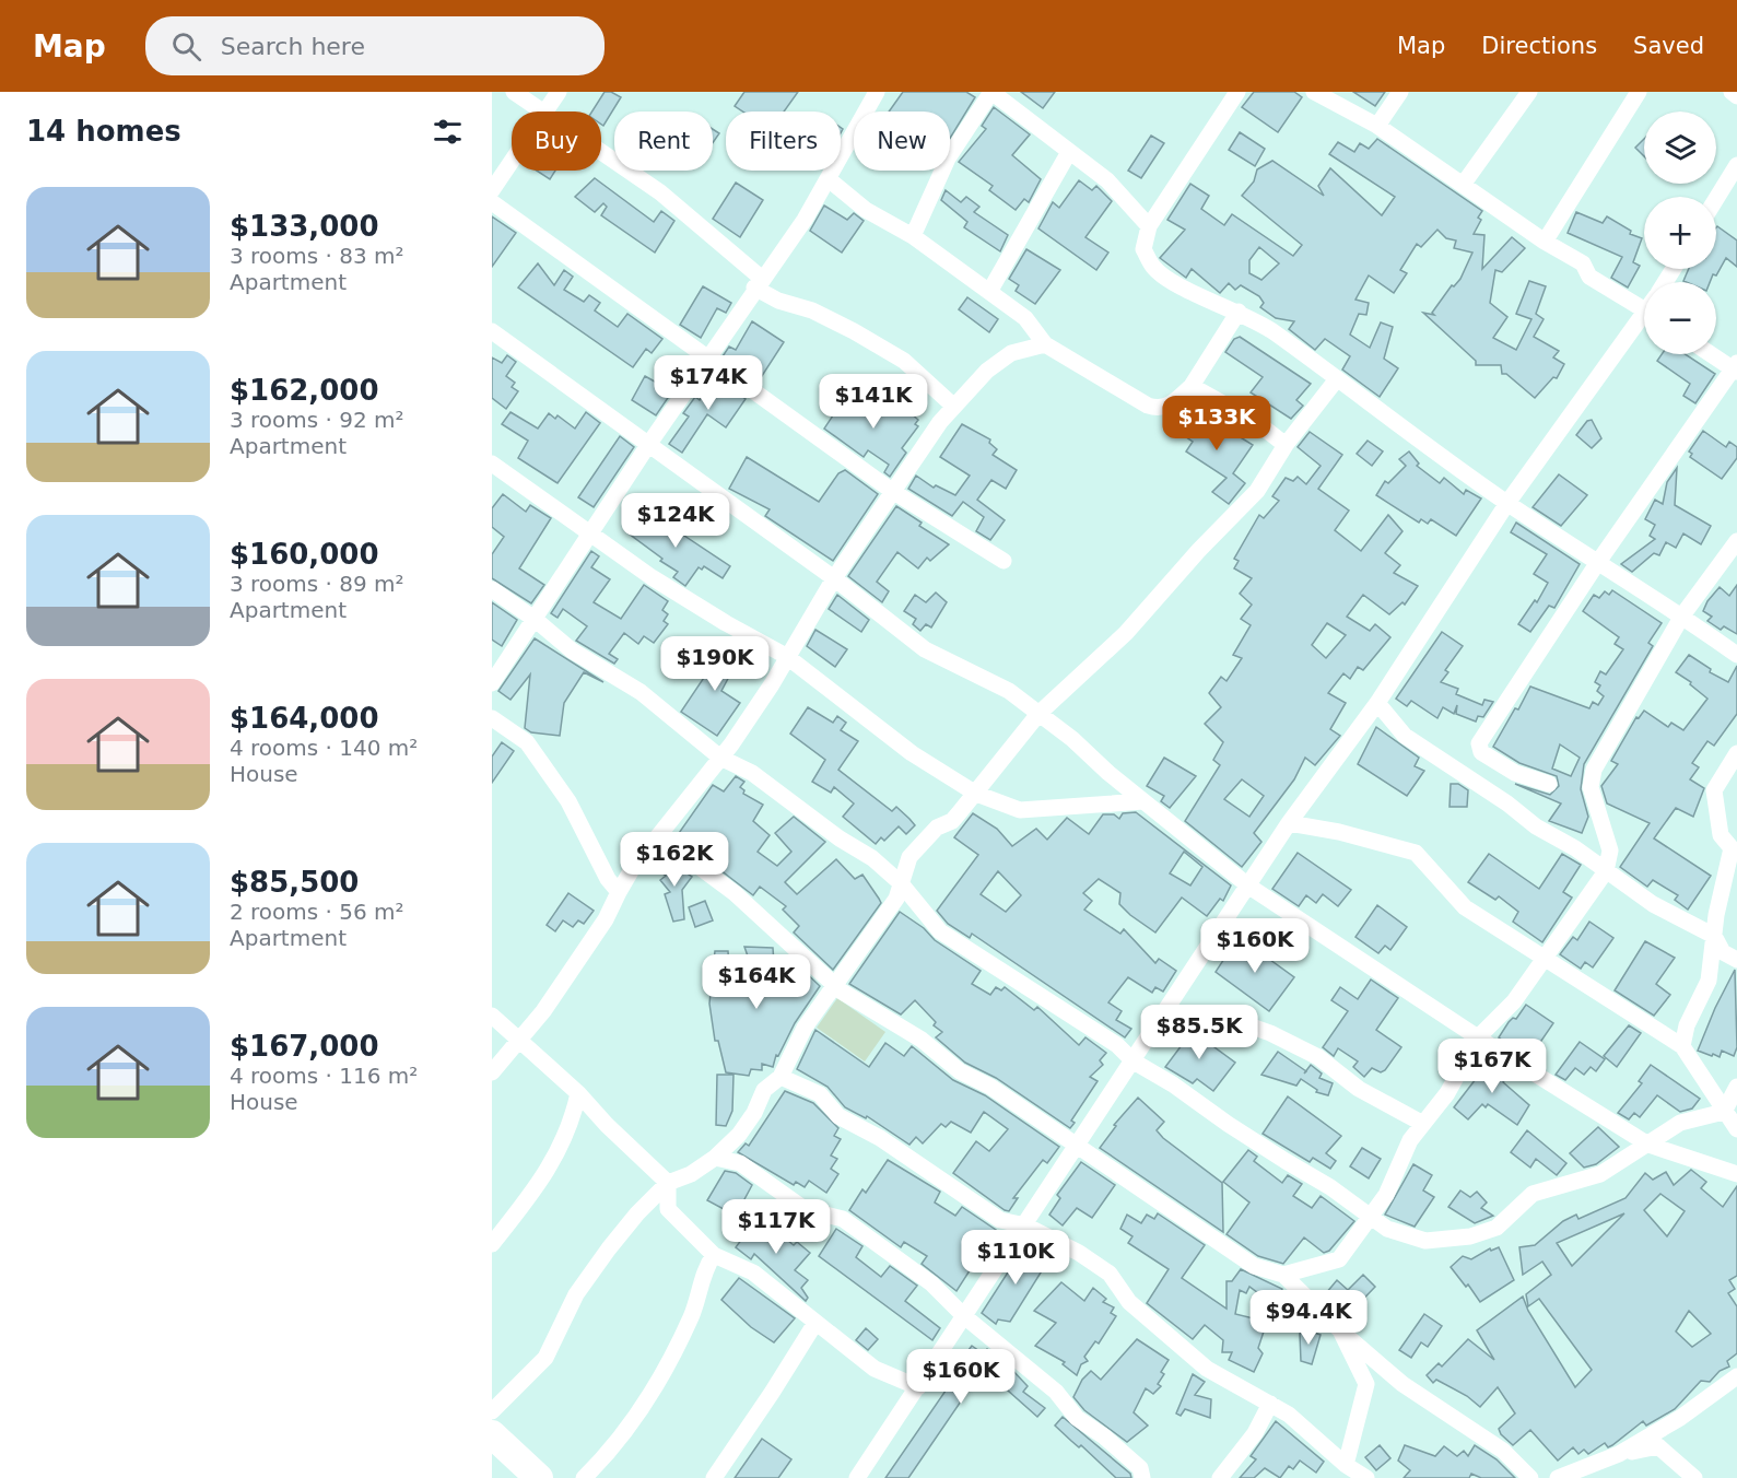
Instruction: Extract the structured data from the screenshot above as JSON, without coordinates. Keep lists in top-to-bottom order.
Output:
{
  "page": {
    "header": "Map",
    "search": "Search here",
    "nav": ["Map", "Directions", "Saved"],
    "heading": "14 homes",
    "map_buttons": ["+", "−"],
    "chip": [
      "Buy",
      "Rent",
      "Filters",
      "New"
    ],
    "list": [
      {
        "name": "$133,000",
        "note": "3 rooms · 83 m² · Apartment"
      },
      {
        "name": "$162,000",
        "note": "3 rooms · 92 m² · Apartment"
      },
      {
        "name": "$160,000",
        "note": "3 rooms · 89 m² · Apartment"
      },
      {
        "name": "$164,000",
        "note": "4 rooms · 140 m² · House"
      },
      {
        "name": "$85,500",
        "note": "2 rooms · 56 m² · Apartment"
      },
      {
        "name": "$167,000",
        "note": "4 rooms · 116 m² · House"
      }
    ],
    "price": [
      "$174K",
      "$141K",
      "$133K",
      "$124K",
      "$190K",
      "$162K",
      "$160K",
      "$164K",
      "$85.5K",
      "$167K",
      "$117K",
      "$110K",
      "$94.4K",
      "$160K"
    ]
  }
}
